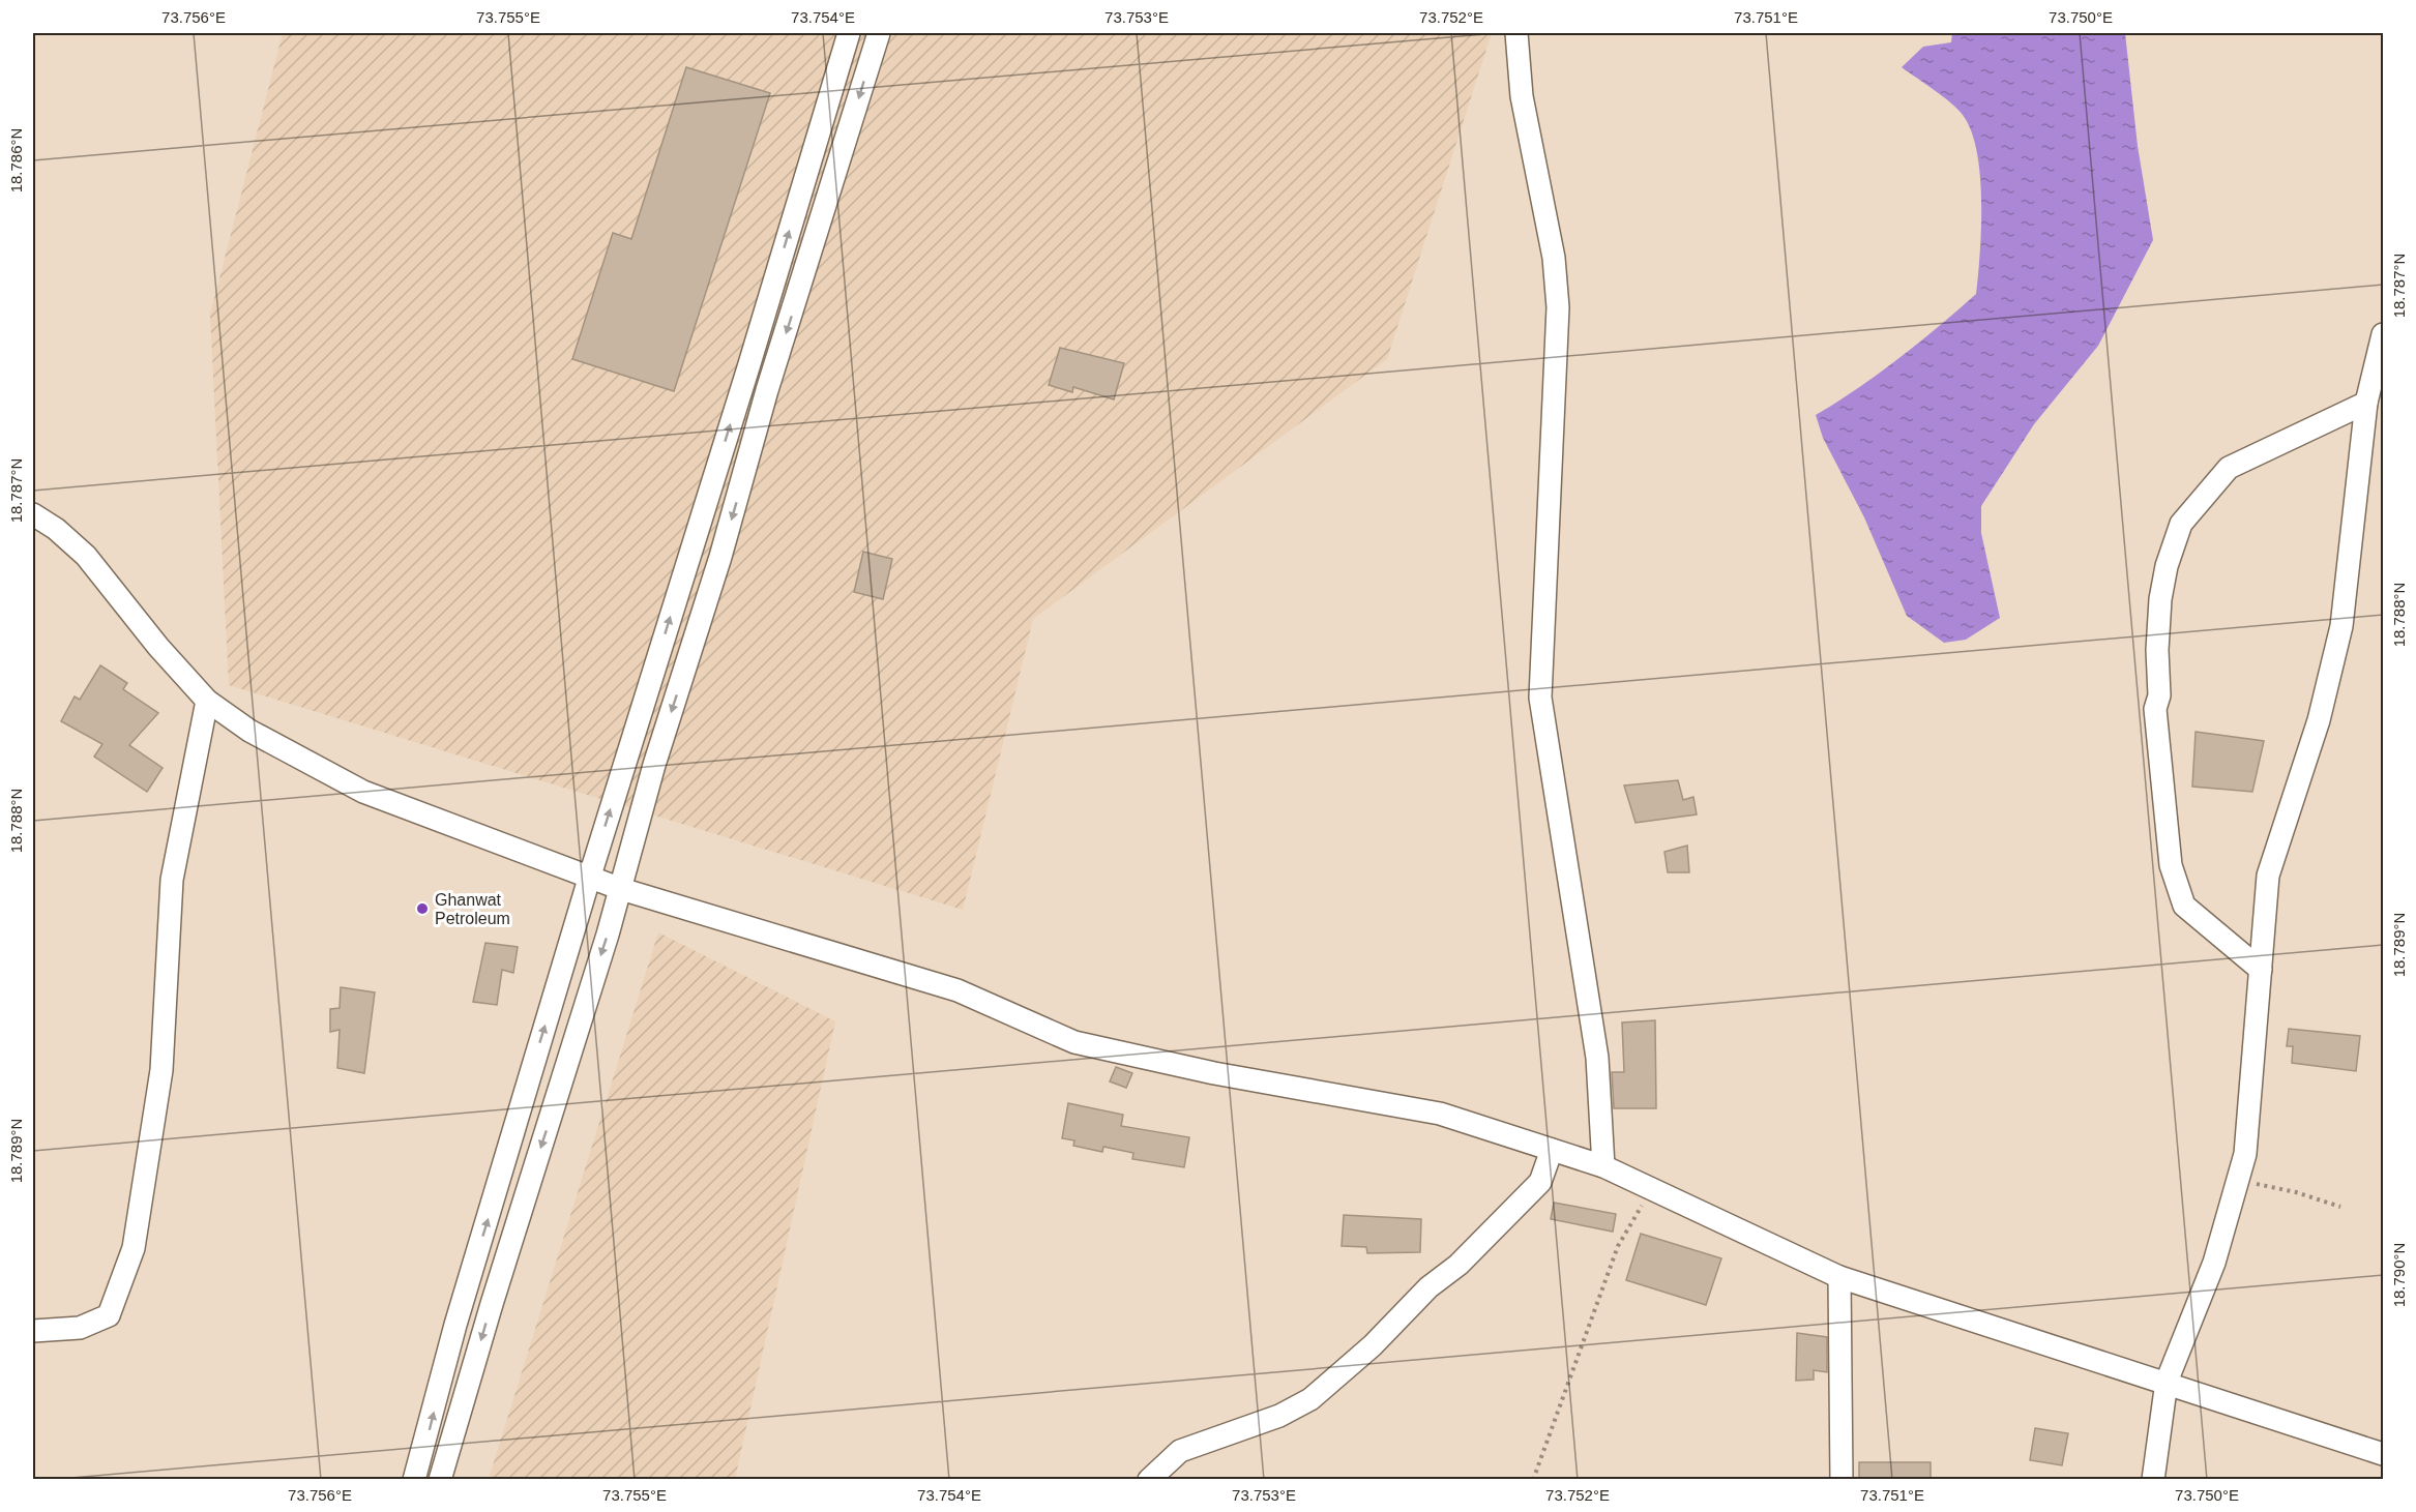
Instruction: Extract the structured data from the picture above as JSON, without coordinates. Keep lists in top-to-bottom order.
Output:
{
  "places": ["Ghanwat Petroleum"],
  "coordinates": [
    "73.756°E",
    "73.755°E",
    "73.754°E",
    "73.753°E",
    "73.752°E",
    "73.751°E",
    "73.750°E",
    "18.786°N",
    "18.787°N",
    "18.788°N",
    "18.789°N",
    "18.790°N"
  ]
}
